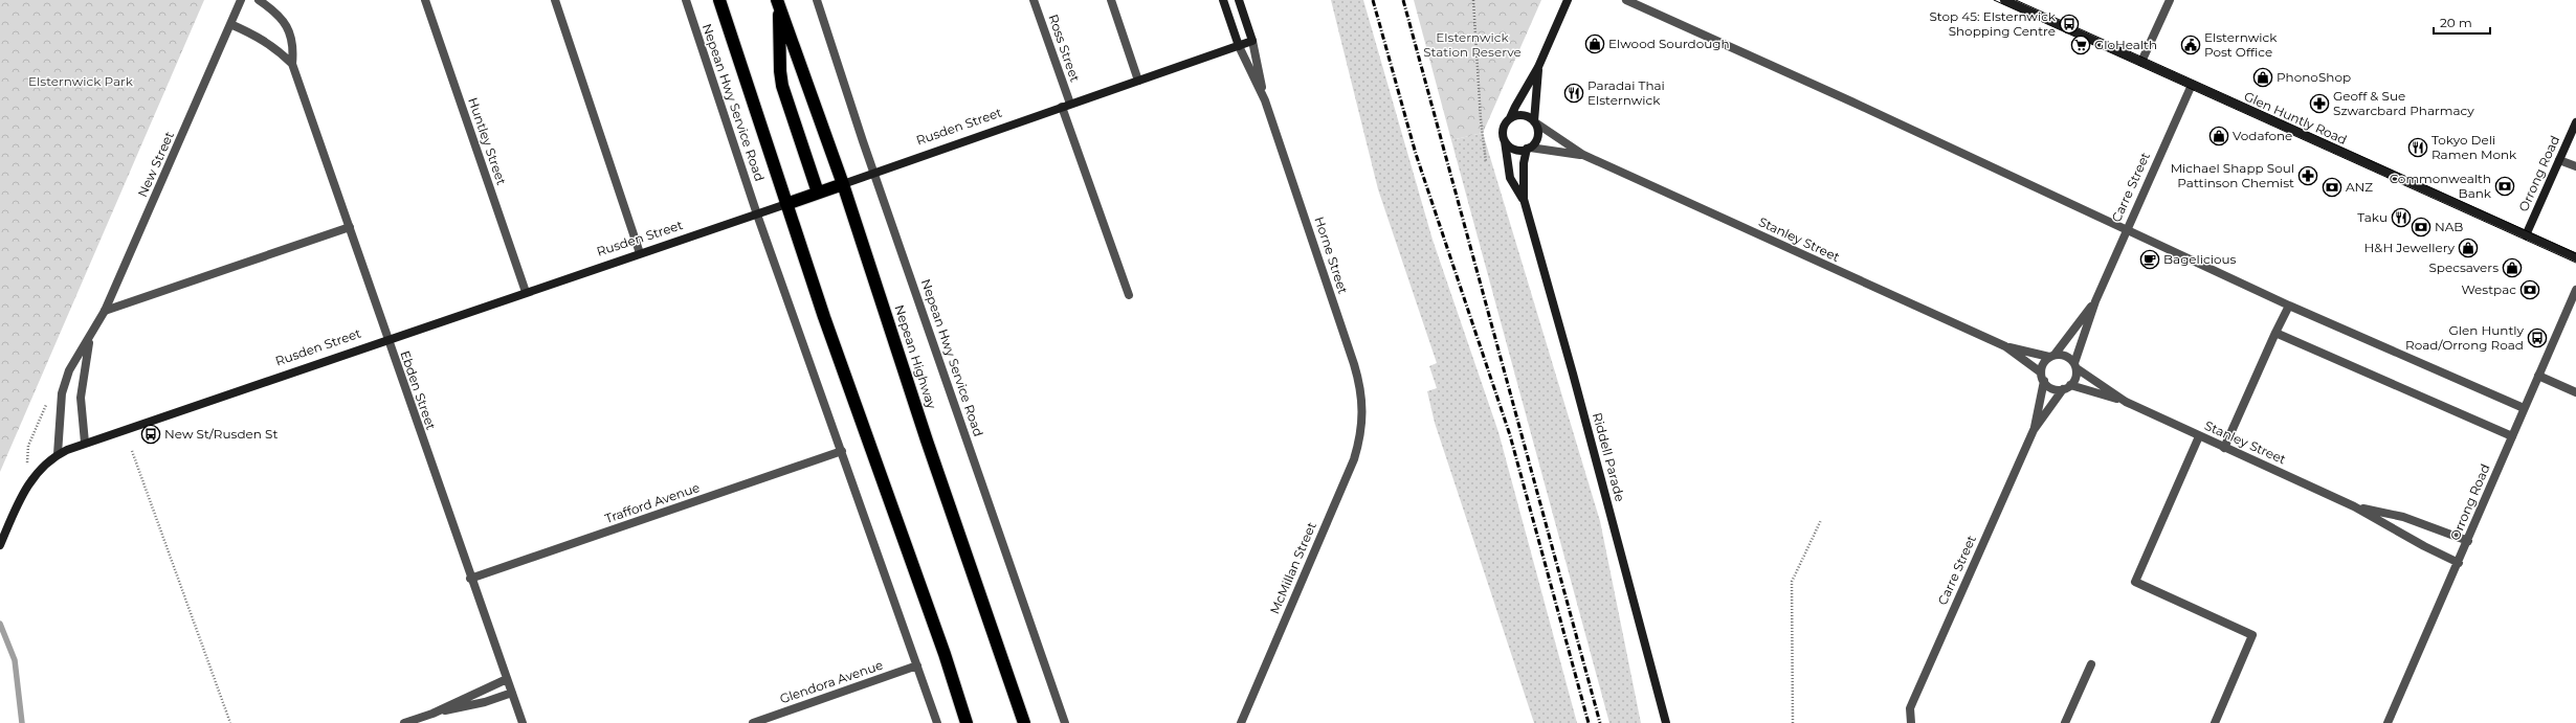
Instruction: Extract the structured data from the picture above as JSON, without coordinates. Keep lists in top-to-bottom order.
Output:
{
  "streets": {
    "highway": ["Rusden Street", "Nepean Highway"],
    "street": [
      "Ross Street",
      "Nepean Hwy Service Road",
      "Glen Huntly Road",
      "Huntley Street",
      "New Street",
      "Orrong Road",
      "Carre Street",
      "Stanley Street",
      "Horne Street",
      "Ebden Street",
      "Riddell Parade",
      "Trafford Avenue",
      "McMillan Street",
      "Glendora Avenue"
    ]
  },
  "crossings": [
    ["Ross Street", "Rusden Street"],
    ["Nepean Hwy Service Road", "Rusden Street"],
    ["Glen Huntly Road", "Orrong Road"],
    ["Glen Huntly Road", "Carre Street"],
    ["Rusden Street", "Huntley Street"],
    ["Rusden Street", "New Street"],
    ["Rusden Street", "Horne Street"],
    ["Rusden Street", "Nepean Highway"],
    ["Rusden Street", "Ebden Street"],
    ["New Street", "Ebden Street"],
    ["Orrong Road", "Stanley Street"],
    ["Carre Street", "Stanley Street"],
    ["Stanley Street", "Riddell Parade"],
    ["Horne Street", "McMillan Street"],
    ["Ebden Street", "Trafford Avenue"]
  ],
  "parks": ["Elsternwick Station Reserve", "Elsternwick Park"],
  "places": {
    "bus stop": ["Stop 45: Elsternwick Shopping Centre", "Glen Huntly Road/Orrong Road", "New St/Rusden St"],
    "shop": [
      "Elwood Sourdough",
      "PhonoShop",
      "Vodafone",
      "H&H Jewellery",
      "Specsavers"
    ],
    "supermarket": ["GloHealth"],
    "public building": ["Elsternwick Post Office"],
    "restaurant": ["Paradai Thai Elsternwick", "Tokyo Deli Ramen Monk", "Taku"],
    "pharmacy": ["Geoff & Sue Szwarcbard Pharmacy", "Michael Shapp Soul Pattinson Chemist"],
    "bank": [
      "Commonwealth Bank",
      "ANZ",
      "NAB",
      "Westpac"
    ],
    "cafe": ["Bagelicious"]
  },
  "scale_bar": "20 m"
}
